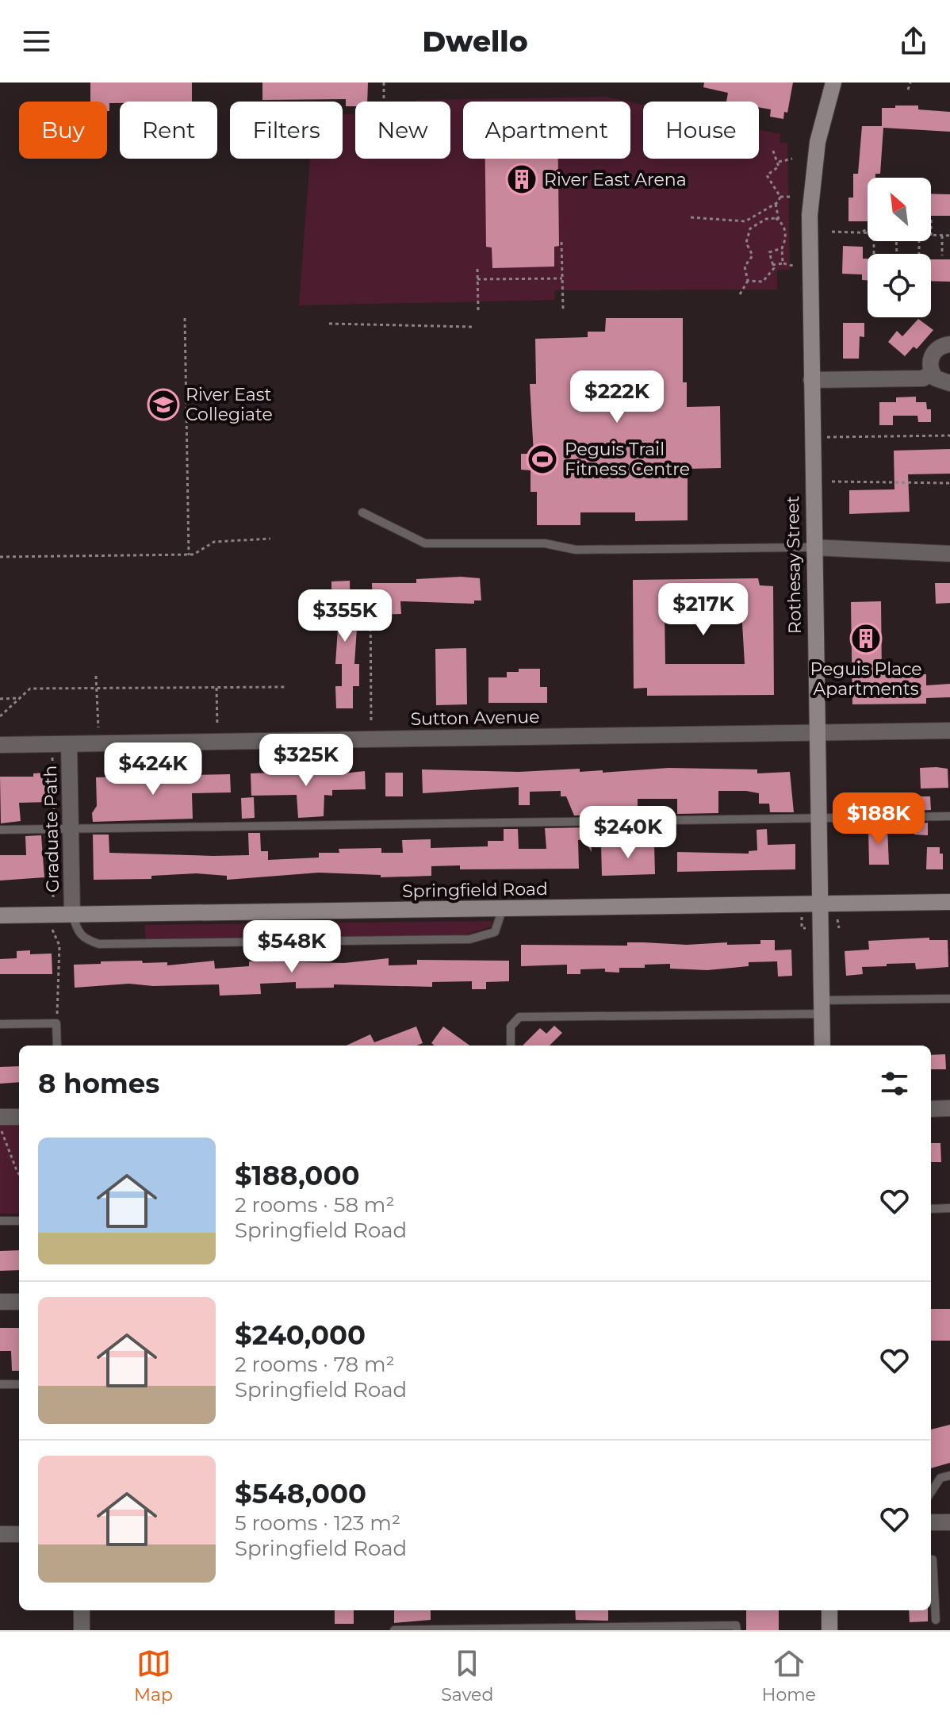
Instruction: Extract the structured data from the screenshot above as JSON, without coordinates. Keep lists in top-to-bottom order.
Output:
{
  "streets": {
    "street": [
      "Rothesay Street",
      "Sutton Avenue",
      "Graduate Path",
      "Springfield Road"
    ]
  },
  "crossings": [
    ["Rothesay Street", "Sutton Avenue"],
    ["Rothesay Street", "Springfield Road"],
    ["Sutton Avenue", "Graduate Path"],
    ["Graduate Path", "Springfield Road"]
  ],
  "places": {
    "building": ["River East Arena", "Peguis Place Apartments"],
    "school or university": ["River East Collegiate"],
    "sports": ["Peguis Trail Fitness Centre"]
  },
  "north": "top left",
  "page": {
    "header": "Dwello",
    "chip": [
      "Buy",
      "Rent",
      "Filters",
      "New",
      "Apartment",
      "House"
    ],
    "price": [
      "$222K",
      "$217K",
      "$355K",
      "$325K",
      "$424K",
      "$188K",
      "$240K",
      "$548K"
    ],
    "heading": "8 homes",
    "list": [
      {
        "name": "$188,000",
        "note": "2 rooms · 58 m² · Springfield Road"
      },
      {
        "name": "$240,000",
        "note": "2 rooms · 78 m² · Springfield Road"
      },
      {
        "name": "$548,000",
        "note": "5 rooms · 123 m² · Springfield Road"
      }
    ],
    "tabs": ["Map", "Saved", "Home"]
  }
}
